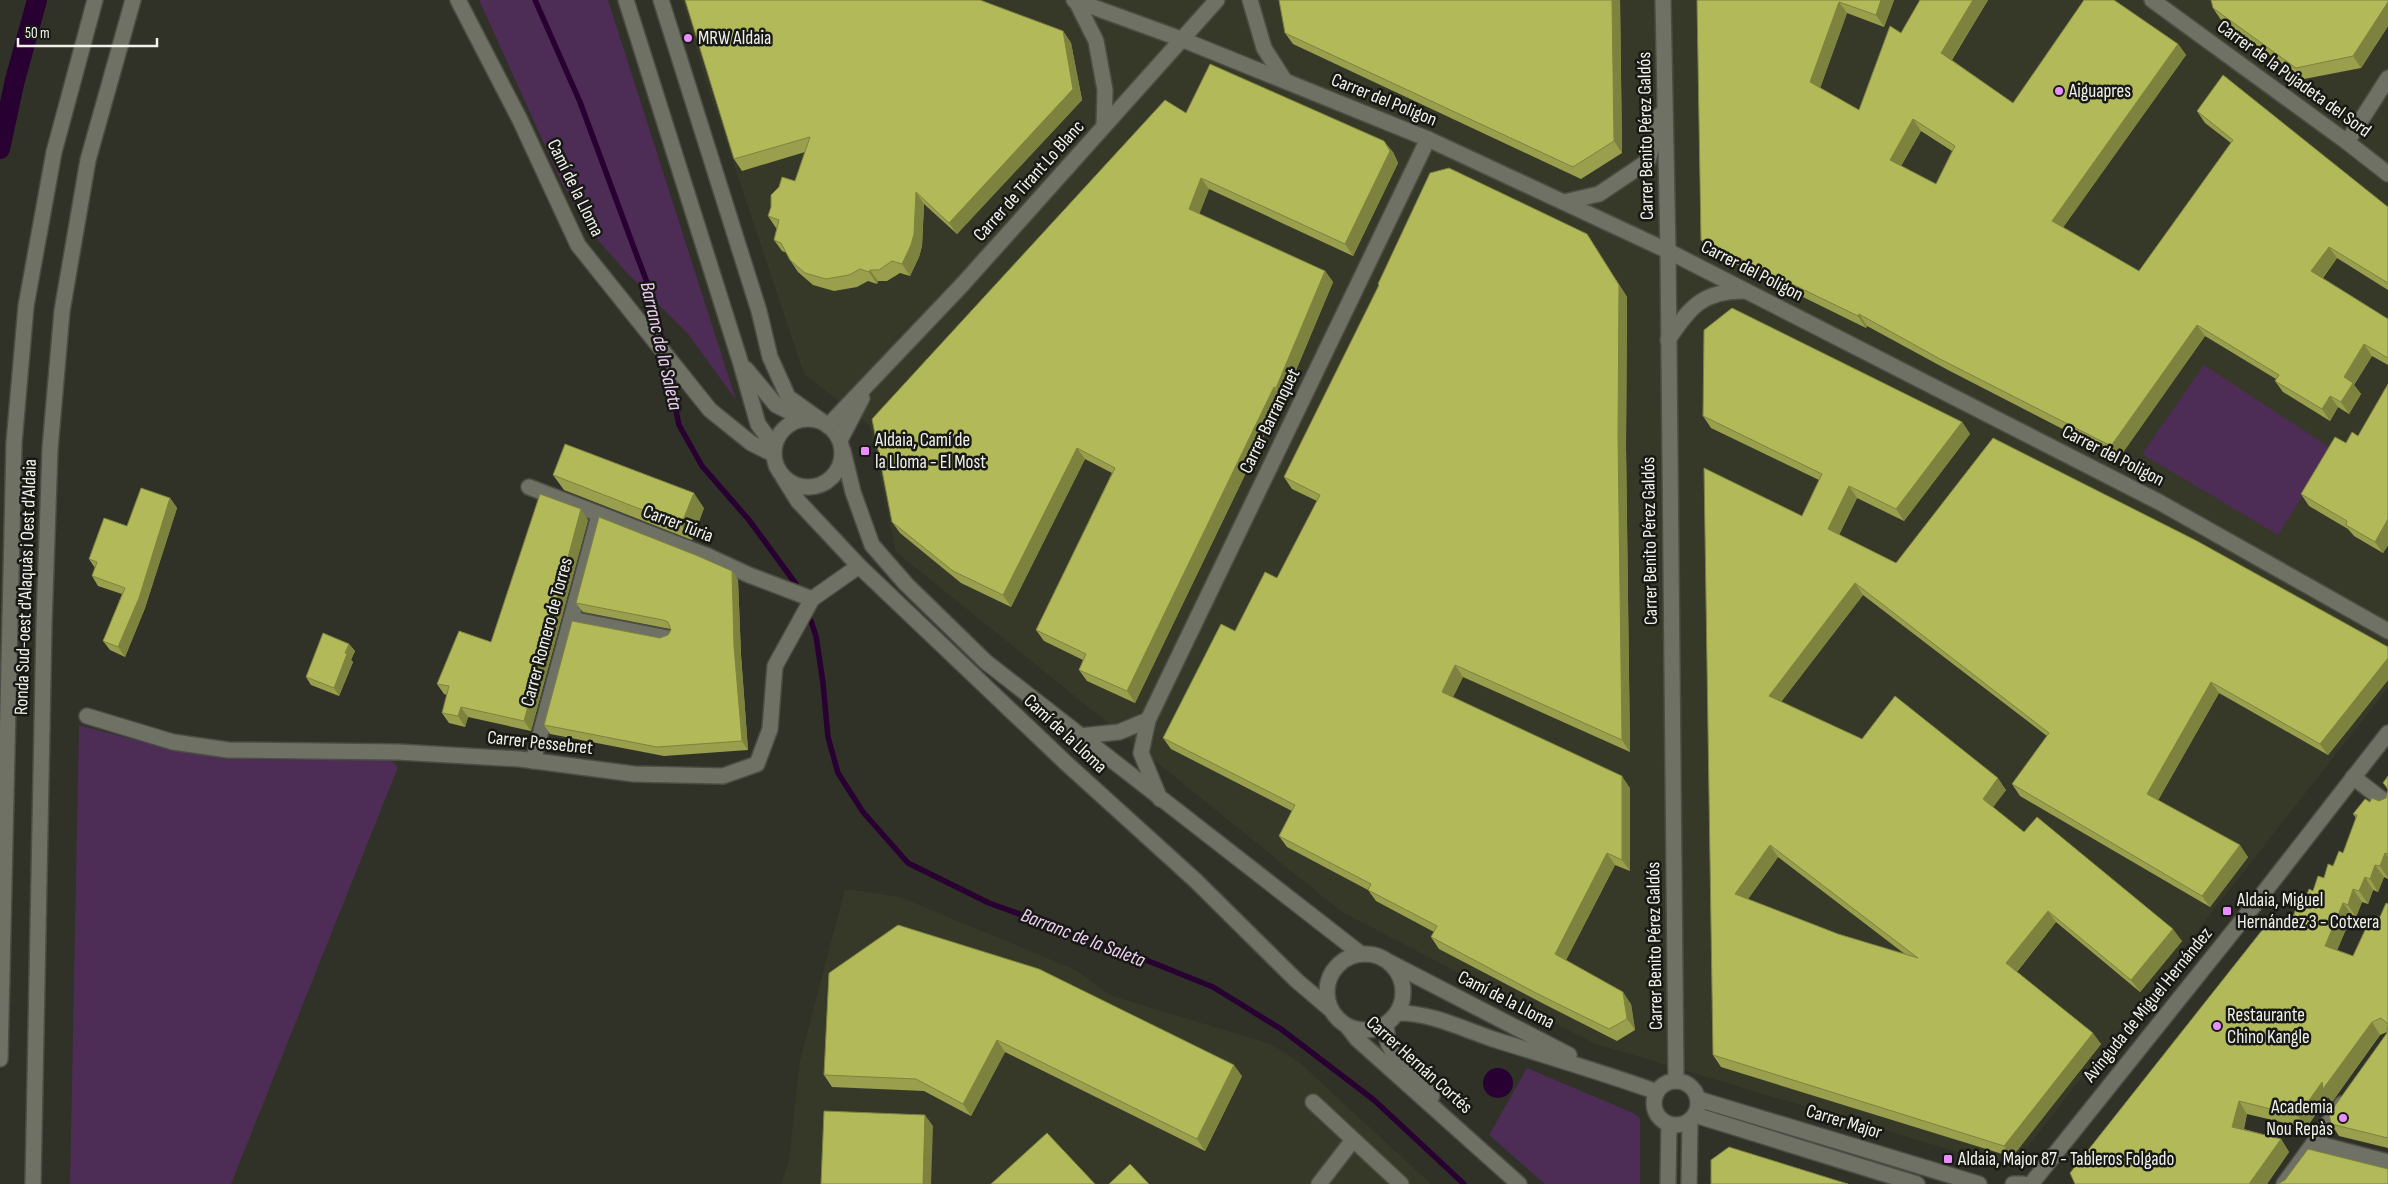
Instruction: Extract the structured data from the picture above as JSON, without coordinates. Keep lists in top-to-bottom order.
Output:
{
  "streets": {
    "street": [
      "Carrer de la Pujadeta del Sord",
      "Carrer del Poligon",
      "Carrer Benito Pérez Galdós",
      "Carrer de Tirant Lo Blanc",
      "Camí de la Lloma",
      "Carrer Barranquet",
      "Carrer Túria",
      "Ronda Sud-oest d'Alaquàs i Oest d'Aldaia",
      "Carrer Romero de Torres",
      "Carrer Pessebret",
      "Avinguda de Miguel Hernández",
      "Carrer Hernán Cortés",
      "Carrer Major"
    ]
  },
  "crossings": [
    ["Carrer del Poligon", "Carrer Benito Pérez Galdós"],
    ["Carrer del Poligon", "Carrer de Tirant Lo Blanc"],
    ["Carrer del Poligon", "Carrer Barranquet"],
    ["Carrer Benito Pérez Galdós", "Camí de la Lloma"],
    ["Carrer Benito Pérez Galdós", "Carrer Major"],
    ["Carrer de Tirant Lo Blanc", "Camí de la Lloma"],
    ["Camí de la Lloma", "Carrer Barranquet"],
    ["Camí de la Lloma", "Carrer Pessebret"],
    ["Camí de la Lloma", "Carrer Hernán Cortés"],
    ["Camí de la Lloma", "Carrer Major"],
    ["Carrer Túria", "Carrer Romero de Torres"],
    ["Carrer Túria", "Carrer Pessebret"],
    ["Carrer Romero de Torres", "Carrer Pessebret"]
  ],
  "water": ["Barranc de la Saleta"],
  "places": {
    "other": [
      "MRW Aldaia",
      "Aiguapres",
      "Restaurante Chino Kangle",
      "Academia Nou Repàs"
    ],
    "transit": ["Aldaia, Camí de la Lloma - El Most", "Aldaia, Miguel Hernández 3 - Cotxera", "Aldaia, Major 87 - Tableros Folgado"]
  },
  "scale_bar": "50 m"
}
